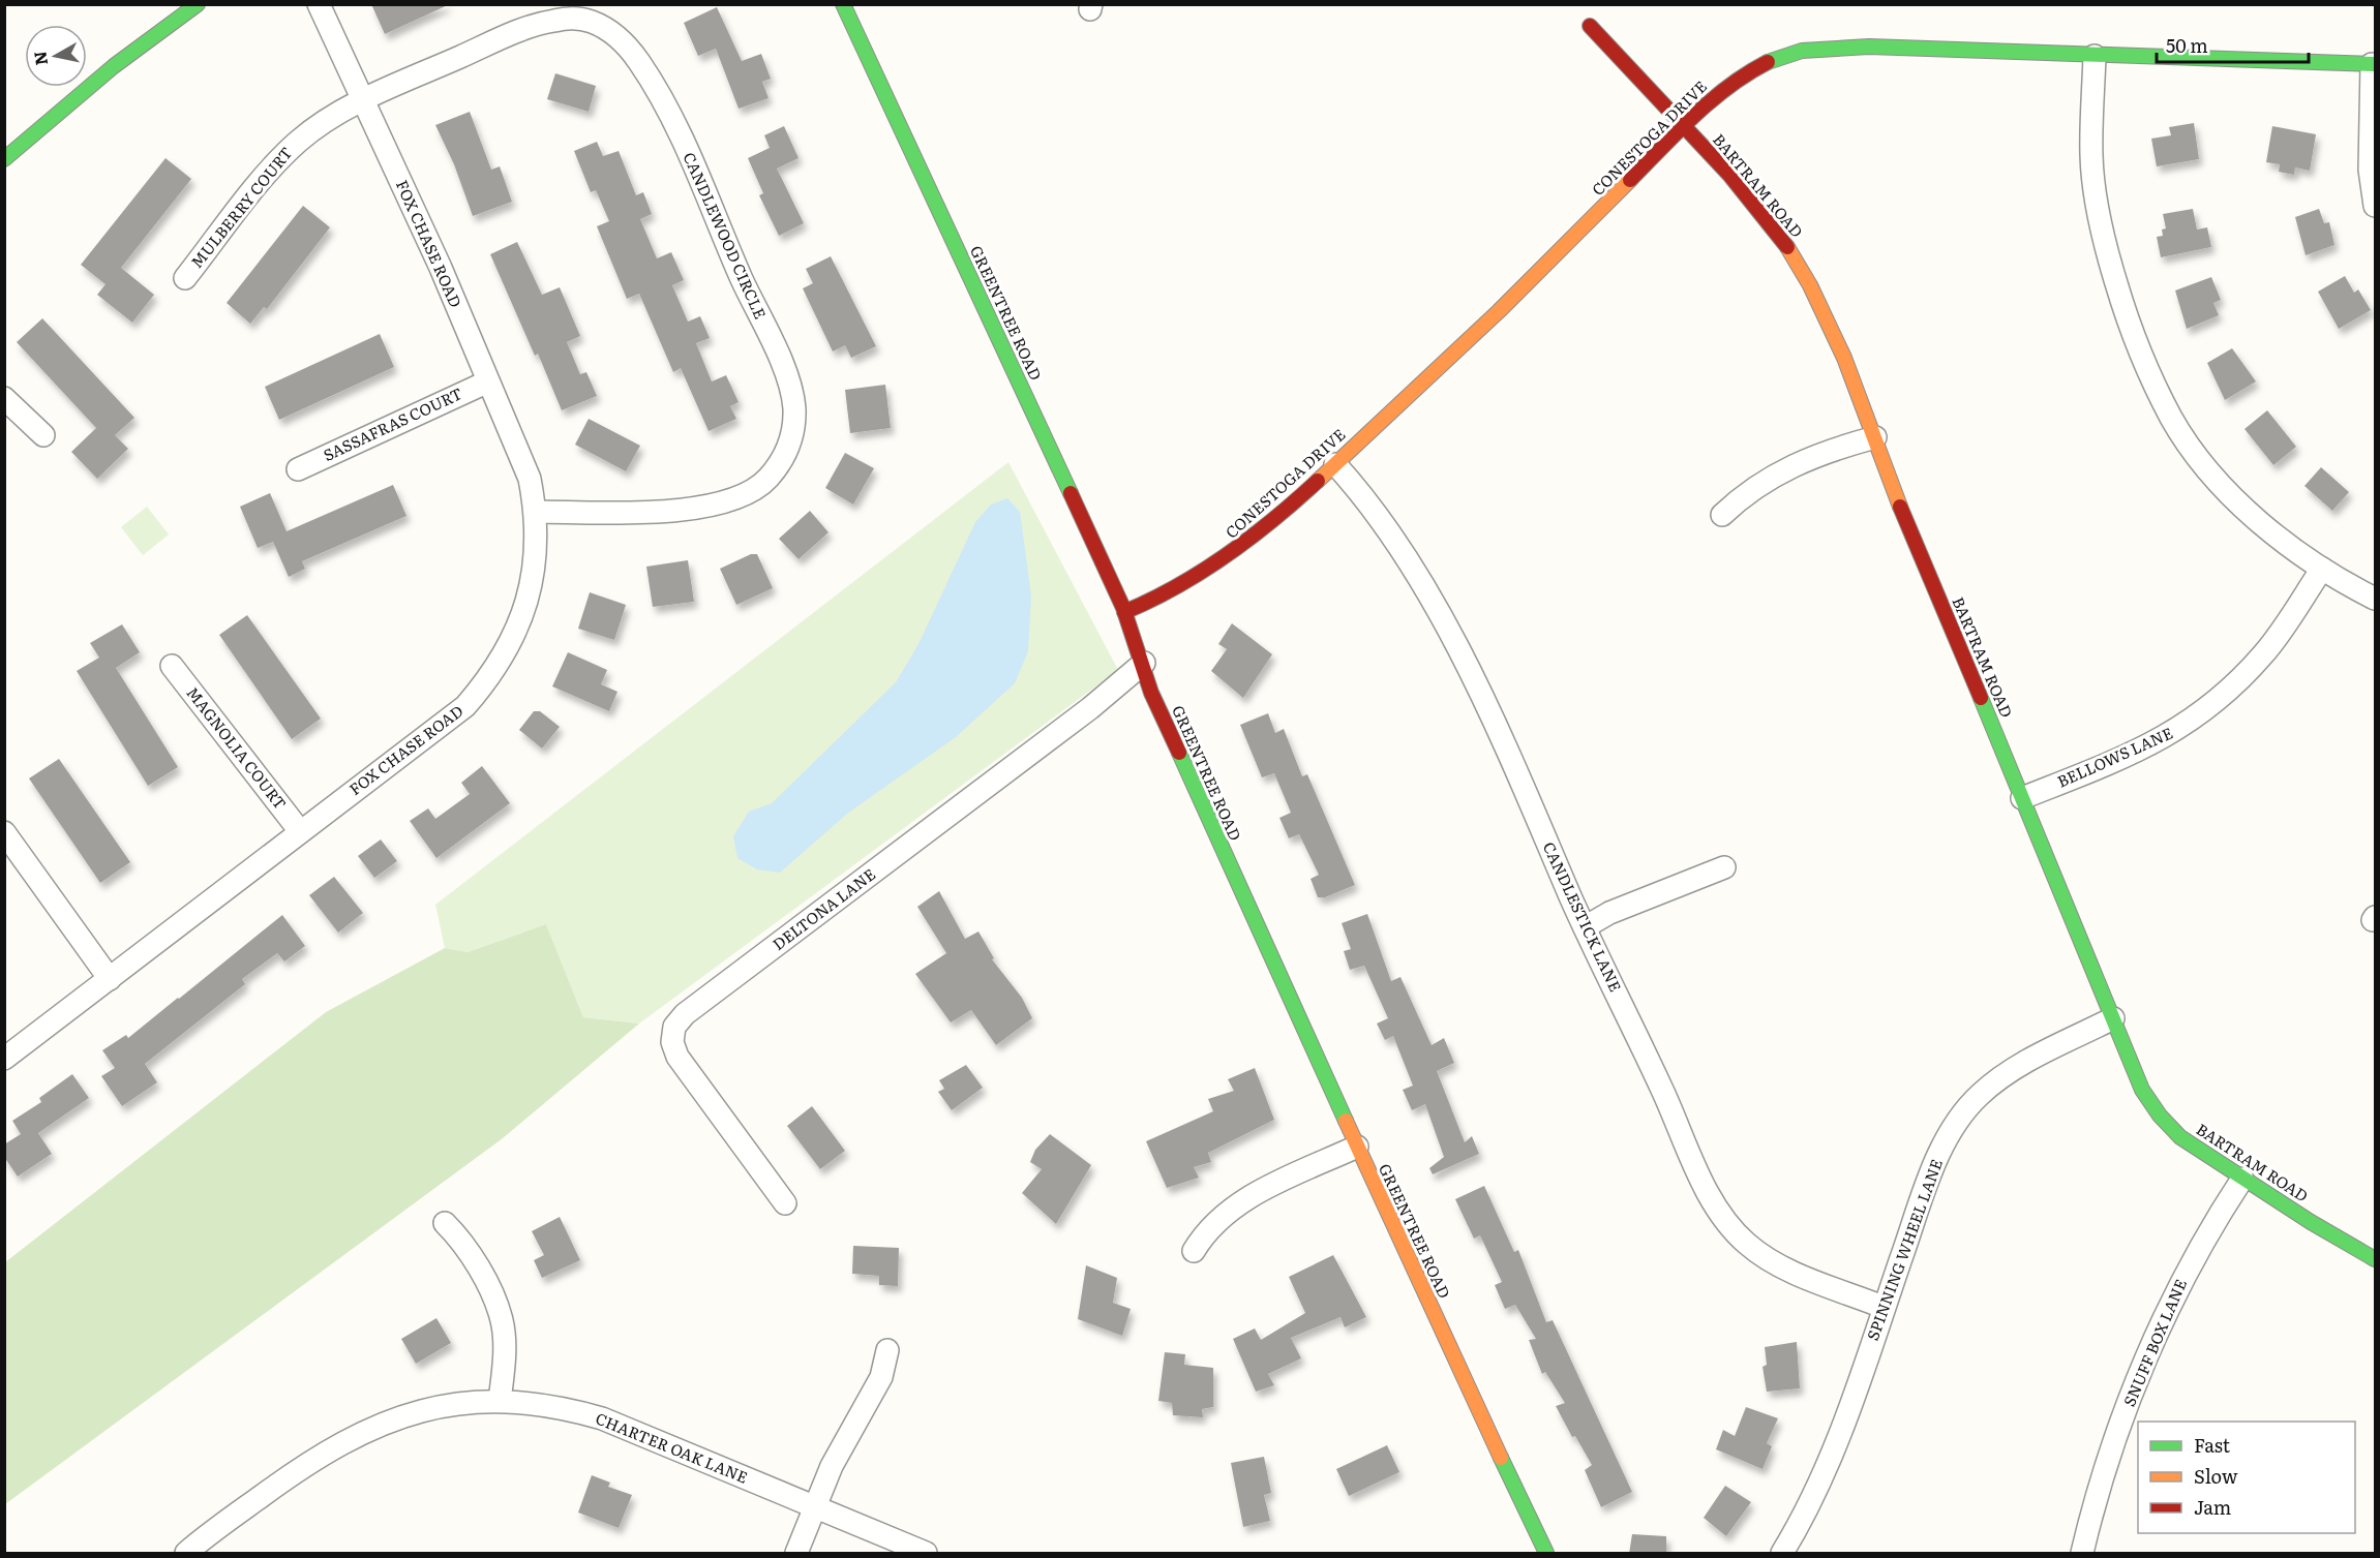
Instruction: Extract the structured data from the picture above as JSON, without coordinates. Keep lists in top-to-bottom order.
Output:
{
  "streets": {
    "street": [
      "CONESTOGA DRIVE",
      "BARTRAM ROAD",
      "MULBERRY COURT",
      "CANDLEWOOD CIRCLE",
      "FOX CHASE ROAD",
      "GREENTREE ROAD",
      "SASSAFRAS COURT",
      "MAGNOLIA COURT",
      "BELLOWS LANE",
      "DELTONA LANE",
      "CANDLESTICK LANE",
      "SPINNING WHEEL LANE",
      "SNUFF BOX LANE",
      "CHARTER OAK LANE"
    ]
  },
  "crossings": [
    ["CONESTOGA DRIVE", "BARTRAM ROAD"],
    ["CONESTOGA DRIVE", "GREENTREE ROAD"],
    ["CONESTOGA DRIVE", "CANDLESTICK LANE"],
    ["BARTRAM ROAD", "BELLOWS LANE"],
    ["BARTRAM ROAD", "SPINNING WHEEL LANE"],
    ["BARTRAM ROAD", "SNUFF BOX LANE"],
    ["MULBERRY COURT", "CANDLEWOOD CIRCLE"],
    ["MULBERRY COURT", "FOX CHASE ROAD"],
    ["CANDLEWOOD CIRCLE", "FOX CHASE ROAD"],
    ["FOX CHASE ROAD", "SASSAFRAS COURT"],
    ["FOX CHASE ROAD", "MAGNOLIA COURT"],
    ["GREENTREE ROAD", "DELTONA LANE"],
    ["CANDLESTICK LANE", "SPINNING WHEEL LANE"]
  ],
  "legend": ["Fast", "Slow", "Jam"],
  "scale_bar": "50 m",
  "north": "left"
}
